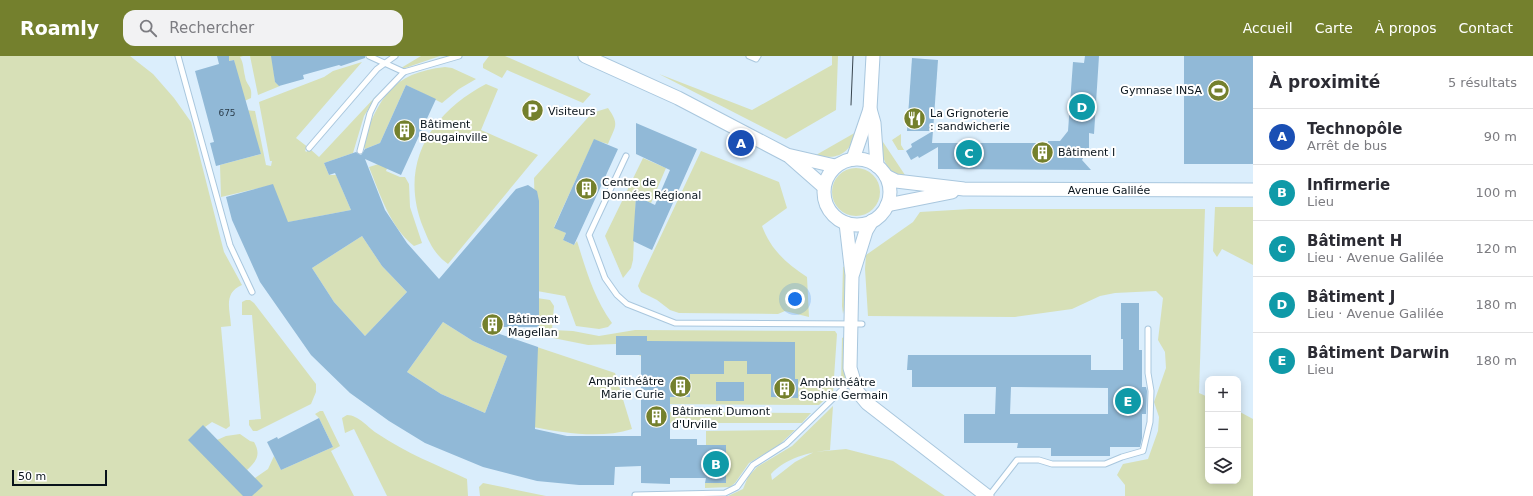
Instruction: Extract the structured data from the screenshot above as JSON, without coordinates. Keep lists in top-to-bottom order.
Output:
{
  "streets": {
    "street": ["Avenue Galilée"]
  },
  "places": {
    "sports": ["Gymnase INSA"],
    "parking": ["Visiteurs"],
    "restaurant": ["La Grignoterie : sandwicherie"],
    "building": [
      "Bâtiment Bougainville",
      "Bâtiment I",
      "Centre de Données Régional",
      "Bâtiment Magellan",
      "Amphithéâtre Marie Curie",
      "Amphithéâtre Sophie Germain",
      "Bâtiment Dumont d'Urville"
    ]
  },
  "house_numbers": ["675"],
  "scale_bar": "50 m",
  "page": {
    "header": "Roamly",
    "search": "Rechercher",
    "nav": [
      "Accueil",
      "Carte",
      "À propos",
      "Contact"
    ],
    "heading": ["À proximité", "5 résultats"],
    "pins": [
      "D",
      "A",
      "C",
      "E",
      "B"
    ],
    "list": [
      {
        "mark": "A",
        "name": "Technopôle",
        "note": "Arrêt de bus",
        "value": "90 m"
      },
      {
        "mark": "B",
        "name": "Infirmerie",
        "note": "Lieu",
        "value": "100 m"
      },
      {
        "mark": "C",
        "name": "Bâtiment H",
        "note": "Lieu · Avenue Galilée",
        "value": "120 m"
      },
      {
        "mark": "D",
        "name": "Bâtiment J",
        "note": "Lieu · Avenue Galilée",
        "value": "180 m"
      },
      {
        "mark": "E",
        "name": "Bâtiment Darwin",
        "note": "Lieu",
        "value": "180 m"
      }
    ],
    "map_buttons": ["+", "−"],
    "scale": "50 m"
  }
}
